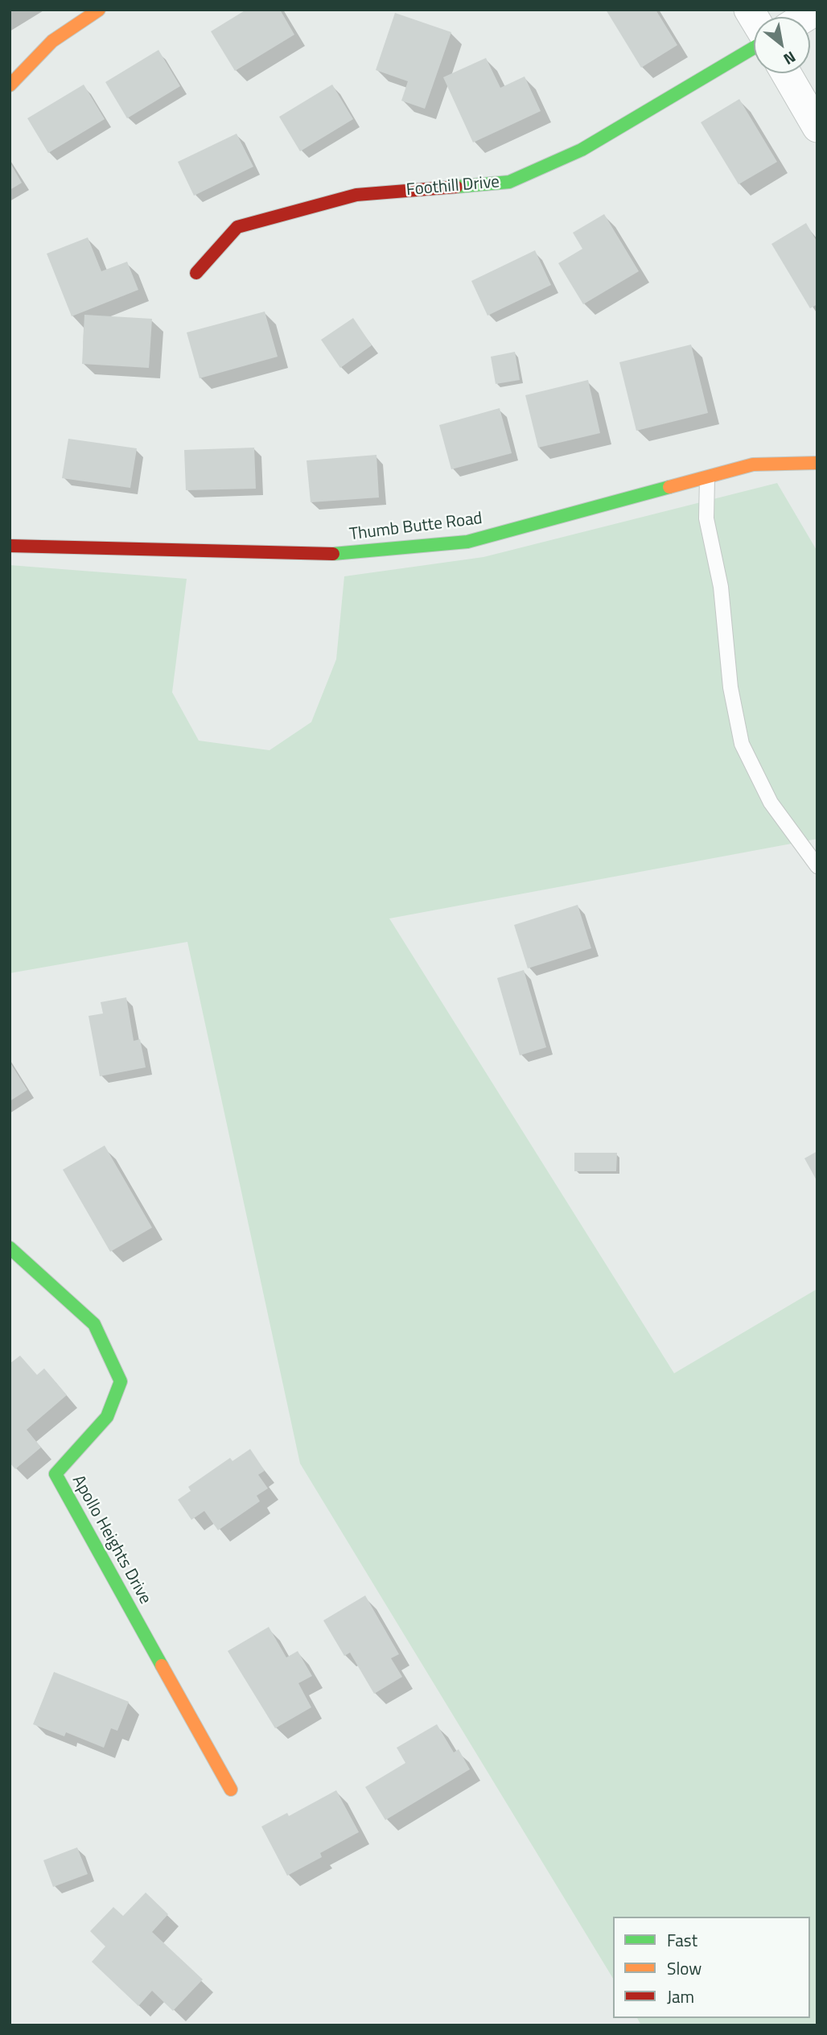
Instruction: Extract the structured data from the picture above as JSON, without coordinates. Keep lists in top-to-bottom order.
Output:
{
  "streets": {
    "street": ["Foothill Drive", "Thumb Butte Road", "Apollo Heights Drive"]
  },
  "legend": ["Fast", "Slow", "Jam"],
  "north": "bottom right"
}
